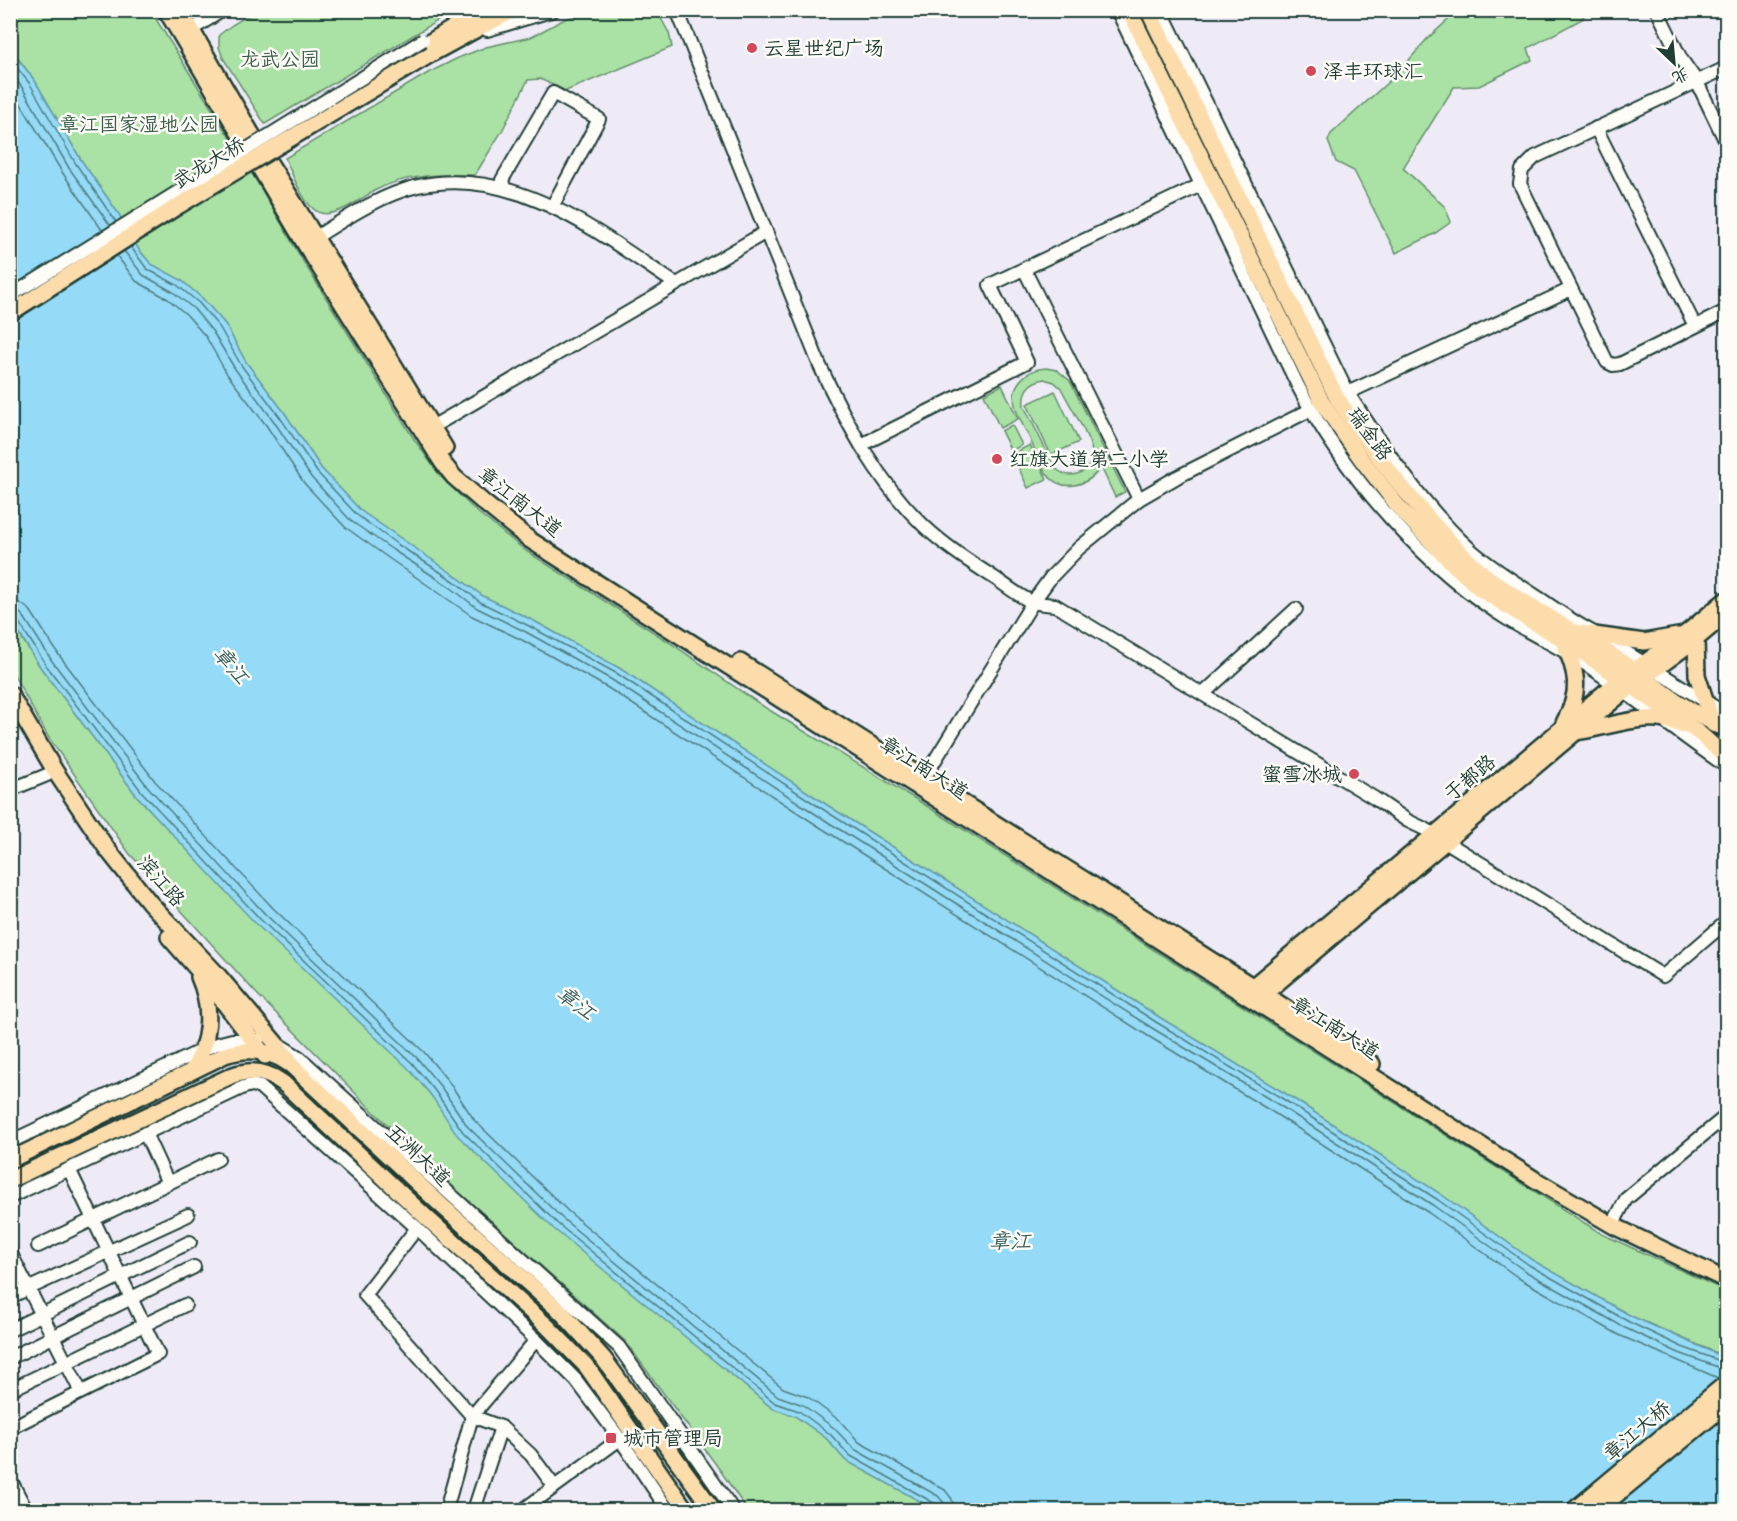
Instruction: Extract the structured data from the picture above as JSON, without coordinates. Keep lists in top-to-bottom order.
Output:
{
  "streets": {
    "highway": ["章江大桥"],
    "main road": [
      "武龙大桥",
      "瑞金路",
      "章江南大道",
      "于都路",
      "滨江路",
      "五洲大道"
    ]
  },
  "crossings": [
    ["瑞金路", "于都路"],
    ["章江南大道", "于都路"],
    ["滨江路", "五洲大道"]
  ],
  "water": ["章江"],
  "parks": ["龙武公园", "章江国家湿地公园"],
  "places": {
    "other": [
      "云星世纪广场",
      "泽丰环球汇",
      "红旗大道第二小学",
      "蜜雪冰城"
    ],
    "transit": ["城市管理局"]
  },
  "north": "bottom right"
}
